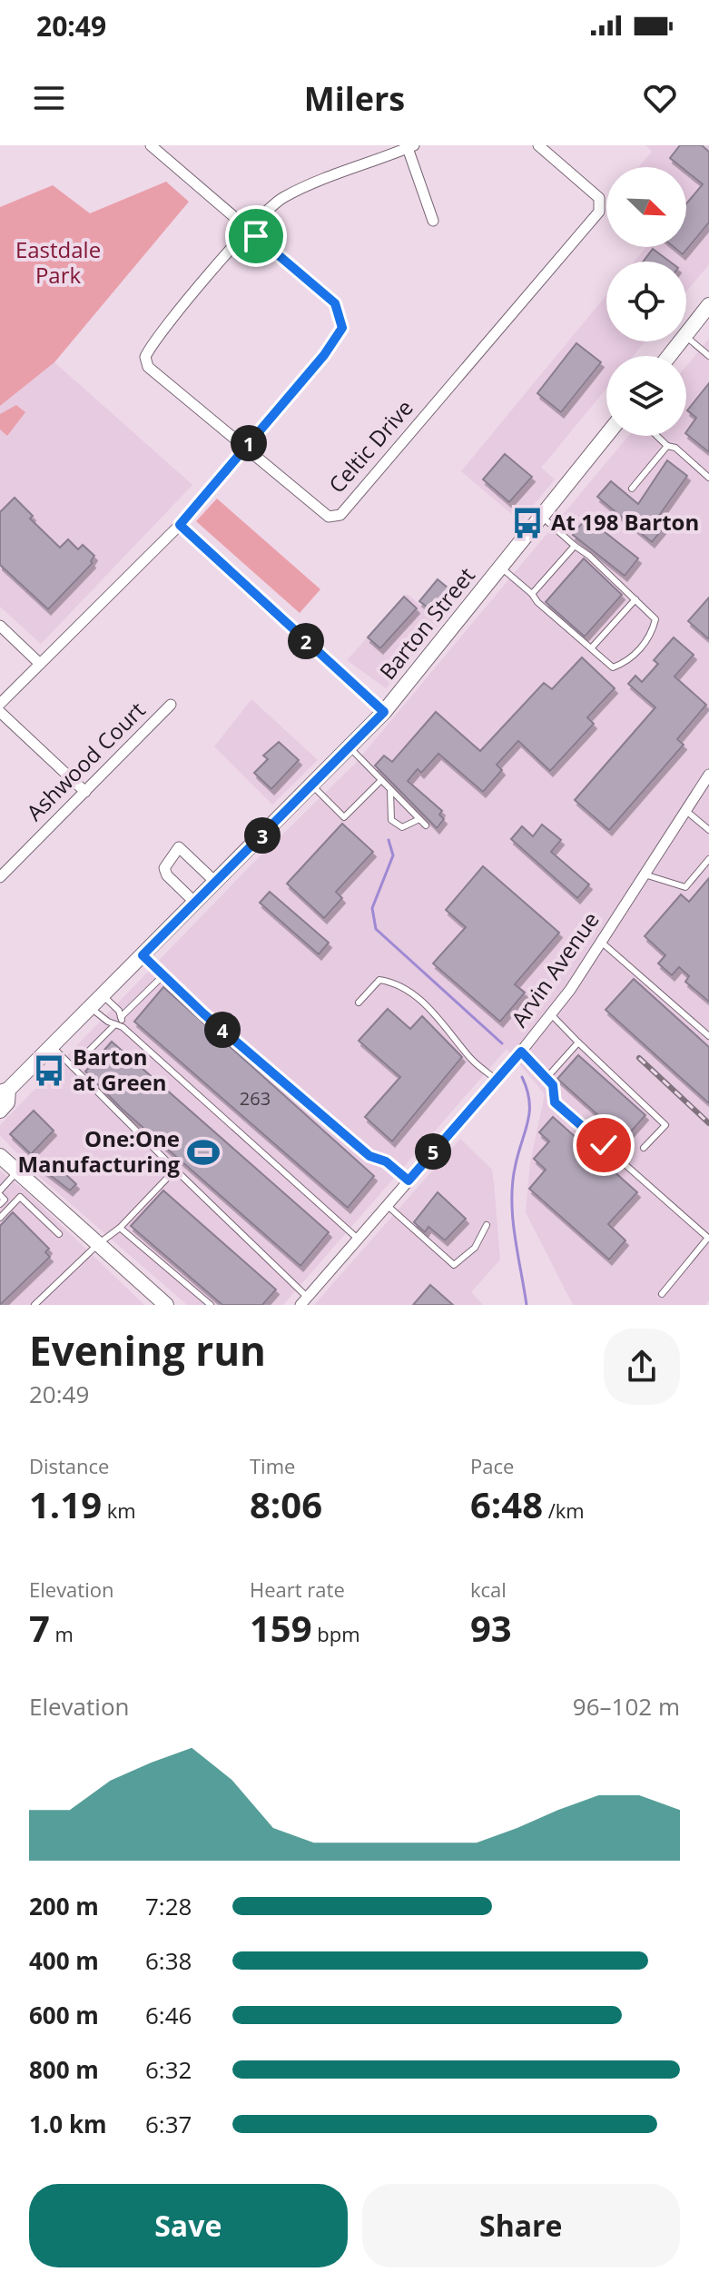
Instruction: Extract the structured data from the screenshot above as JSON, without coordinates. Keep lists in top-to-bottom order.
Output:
{
  "streets": {
    "main road": ["Barton Street"],
    "street": ["Celtic Drive", "Ashwood Court", "Arvin Avenue"]
  },
  "parks": ["Eastdale Park"],
  "places": {
    "bus stop": ["At 198 Barton", "Barton at Green"],
    "sports": ["One:One Manufacturing"]
  },
  "house_numbers": ["263"],
  "north": "bottom right",
  "page": {
    "status": "20:49",
    "header": "Milers",
    "pins": [
      "1",
      "2",
      "3",
      "4",
      "5"
    ],
    "heading": ["Evening run", "20:49"],
    "stats": [
      ["Distance", "1.19 km"],
      ["Time", "8:06"],
      ["Pace", "6:48 /km"],
      ["Elevation", "7 m"],
      ["Heart rate", "159 bpm"],
      ["kcal", "93"]
    ],
    "chart": ["Elevation", "96–102 m"],
    "list": [
      {
        "name": "200 m",
        "note": "7:28"
      },
      {
        "name": "400 m",
        "note": "6:38"
      },
      {
        "name": "600 m",
        "note": "6:46"
      },
      {
        "name": "800 m",
        "note": "6:32"
      },
      {
        "name": "1.0 km",
        "note": "6:37"
      }
    ],
    "buttons": ["Save", "Share"]
  }
}
